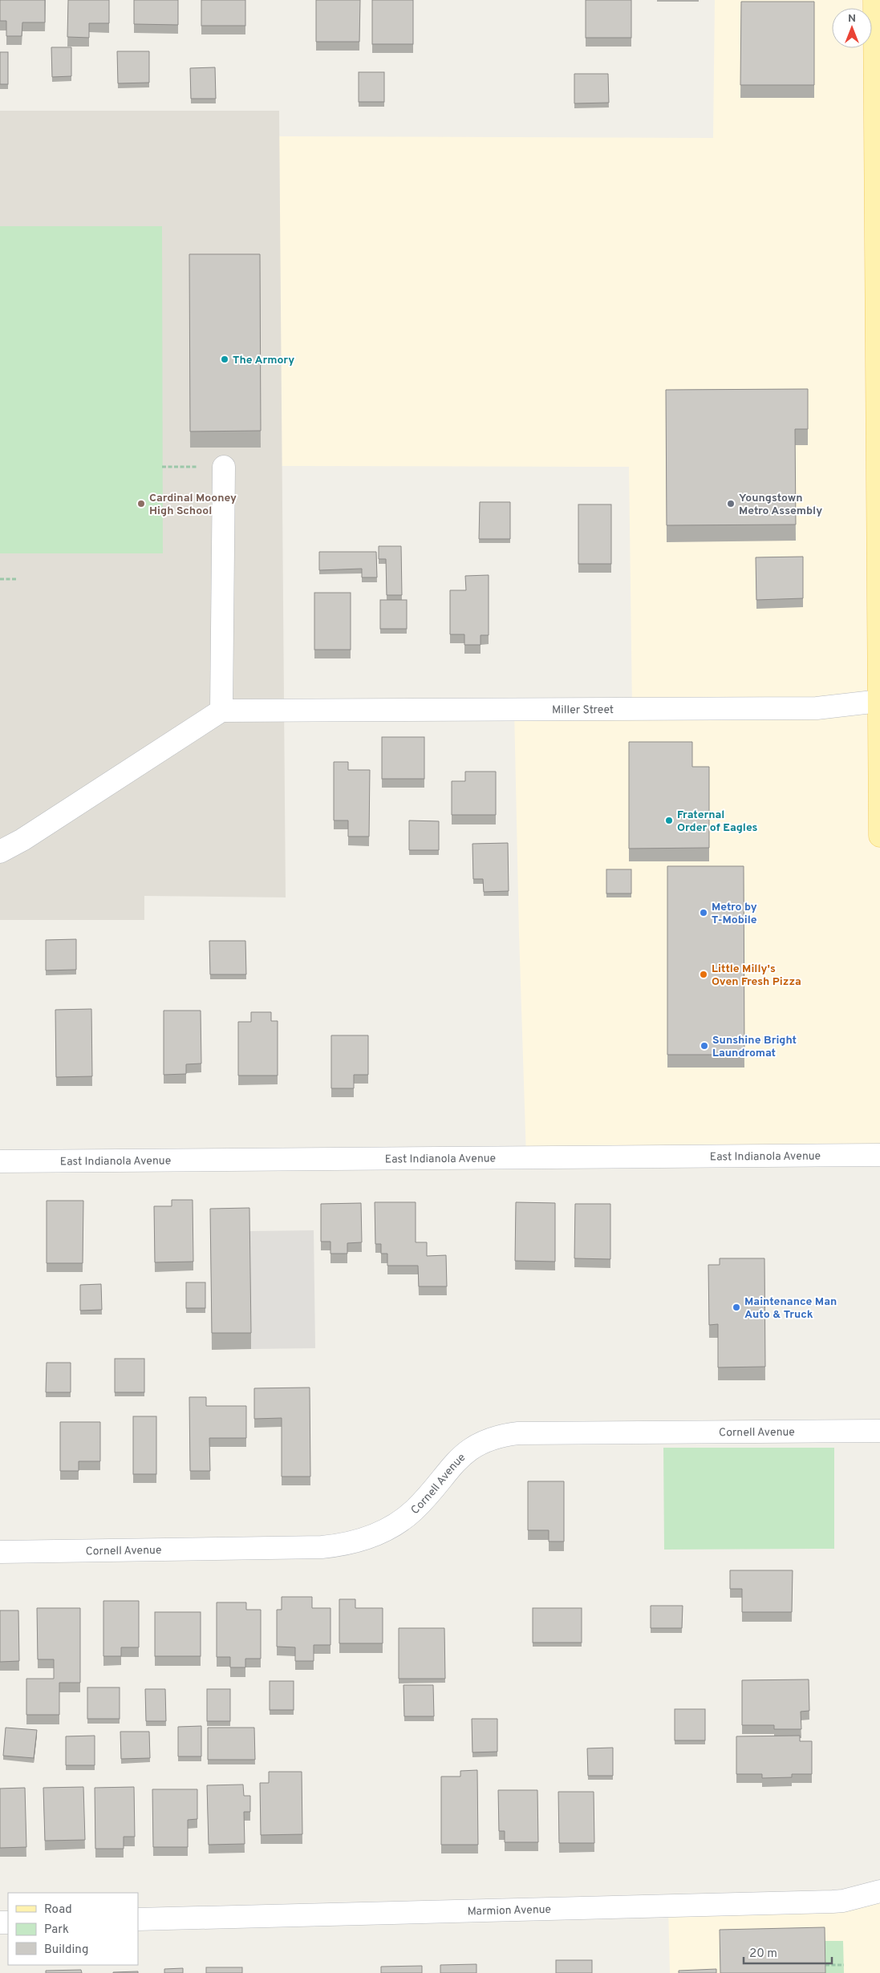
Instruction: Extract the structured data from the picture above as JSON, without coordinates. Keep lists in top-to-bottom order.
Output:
{
  "streets": {
    "street": [
      "Miller Street",
      "East Indianola Avenue",
      "Cornell Avenue",
      "Marmion Avenue"
    ]
  },
  "places": [
    "The Armory",
    "Cardinal Mooney High School",
    "Youngstown Metro Assembly",
    "Fraternal Order of Eagles",
    "Metro by T-Mobile",
    "Little Milly's Oven Fresh Pizza",
    "Sunshine Bright Laundromat",
    "Maintenance Man Auto & Truck"
  ],
  "legend": ["Road", "Park", "Building"],
  "scale_bar": "20 m",
  "north": "top"
}
